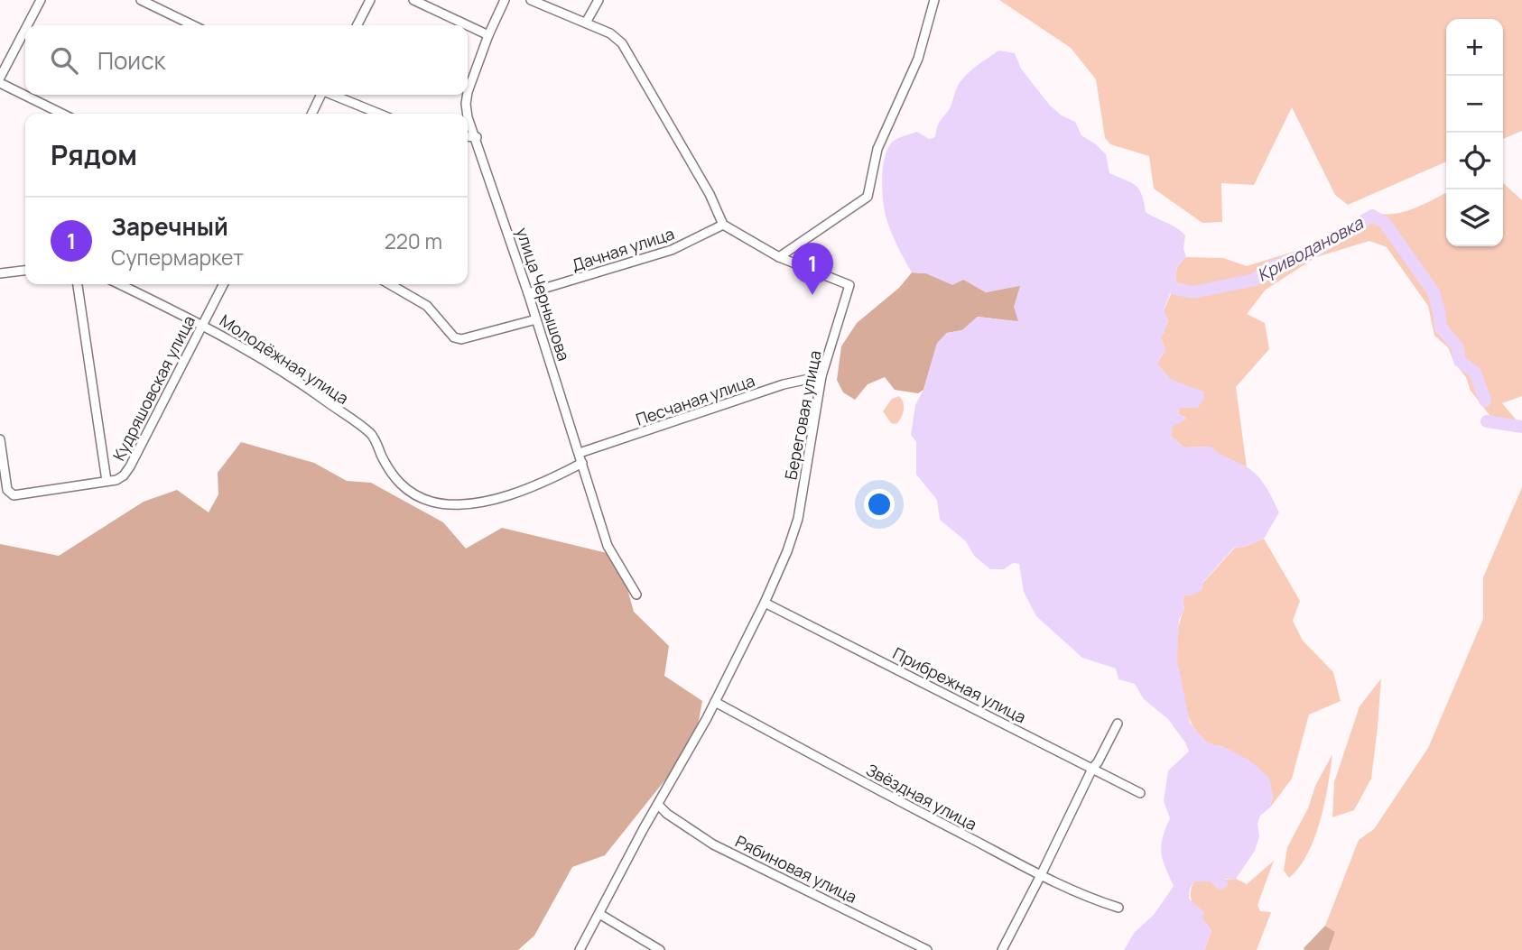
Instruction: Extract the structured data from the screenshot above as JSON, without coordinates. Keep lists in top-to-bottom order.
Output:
{
  "streets": {
    "street": [
      "Дачная улица",
      "улица Чернышова",
      "Молодёжная улица",
      "Кудряшовская улица",
      "Песчаная улица",
      "Береговая улица",
      "Прибрежная улица",
      "Звёздная улица",
      "Рябиновая улица"
    ]
  },
  "crossings": [
    ["Дачная улица", "улица Чернышова"],
    ["Дачная улица", "Береговая улица"],
    ["улица Чернышова", "Молодёжная улица"],
    ["улица Чернышова", "Песчаная улица"],
    ["Молодёжная улица", "Кудряшовская улица"],
    ["Песчаная улица", "Береговая улица"],
    ["Береговая улица", "Прибрежная улица"],
    ["Береговая улица", "Звёздная улица"],
    ["Береговая улица", "Рябиновая улица"]
  ],
  "water": ["Криводановка"],
  "page": {
    "map_buttons": ["+", "−"],
    "search": "Поиск",
    "heading": "Рядом",
    "list": [
      {
        "mark": "1",
        "name": "Заречный",
        "note": "Супермаркет",
        "value": "220 m"
      }
    ],
    "pins": "1"
  }
}
